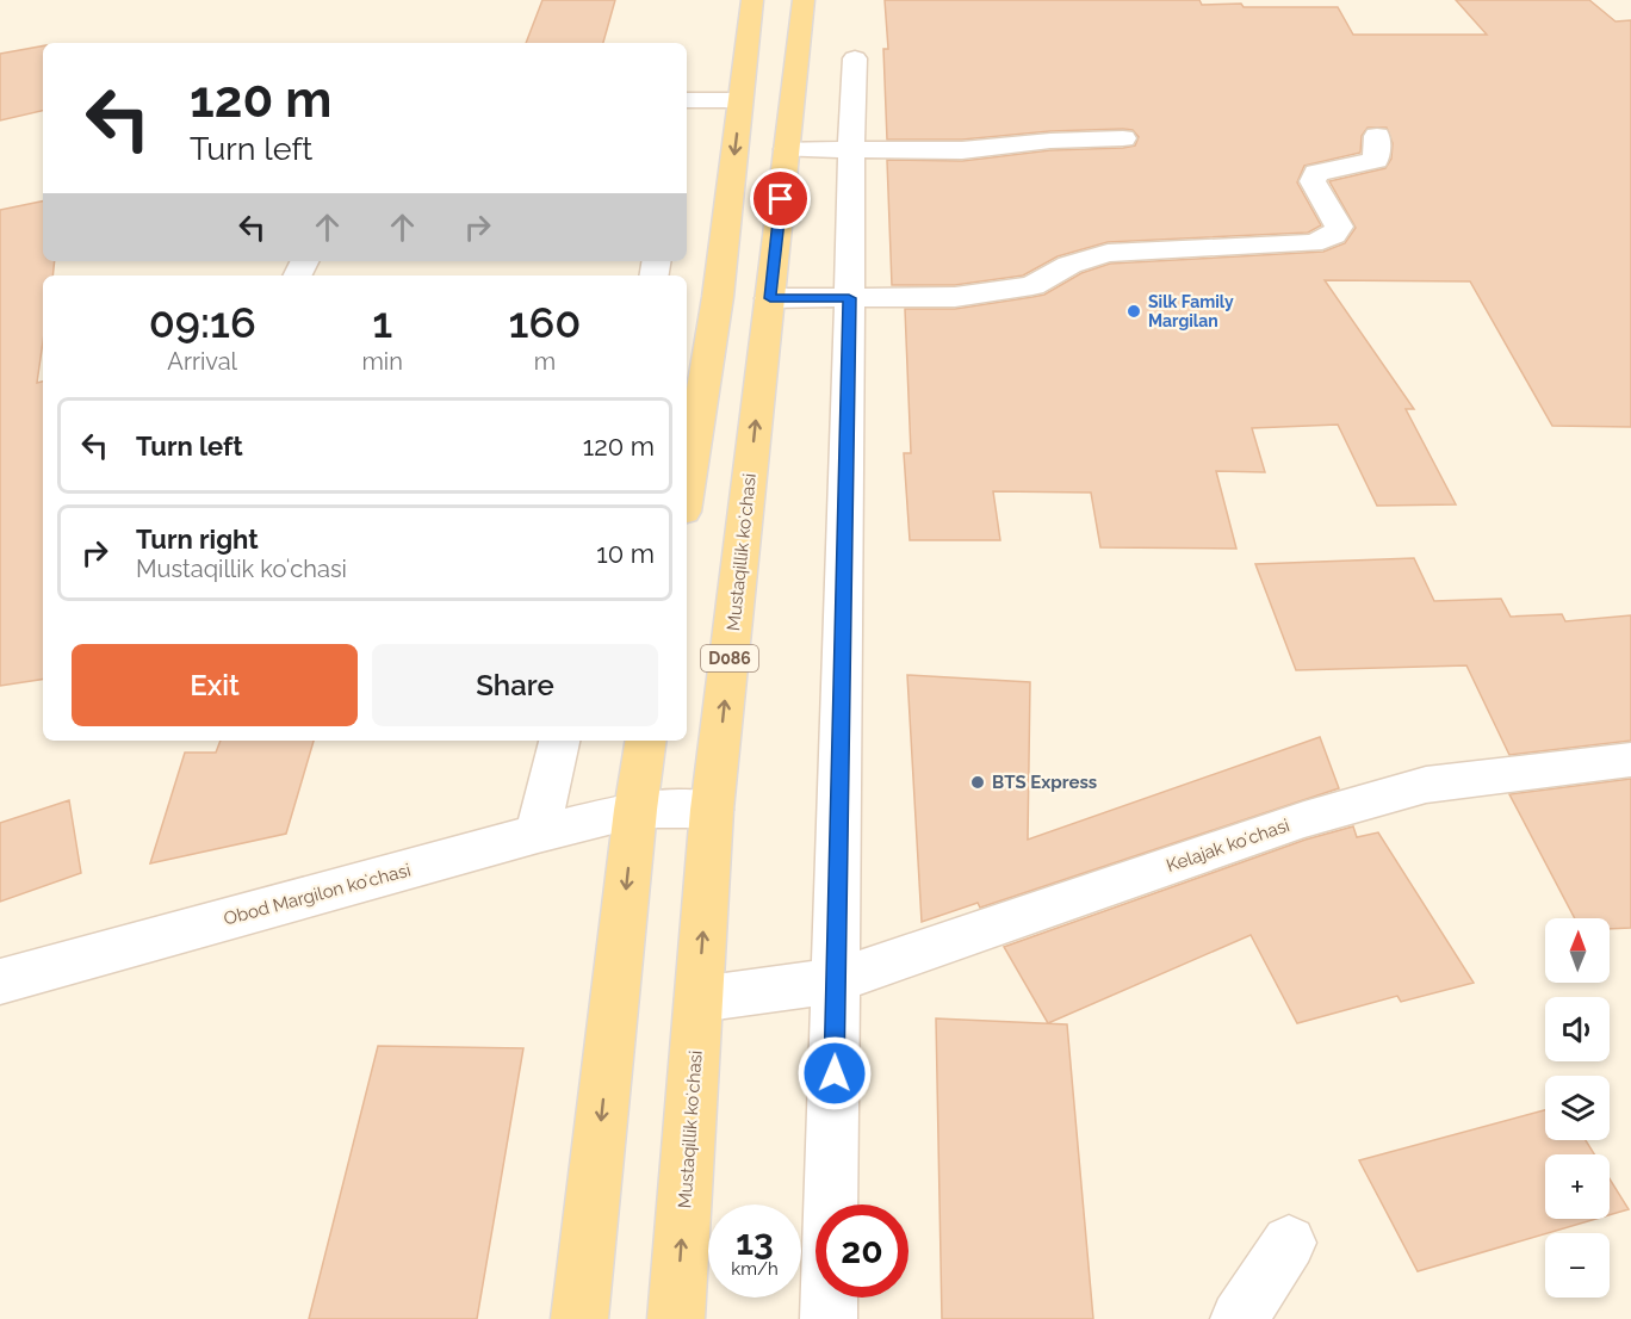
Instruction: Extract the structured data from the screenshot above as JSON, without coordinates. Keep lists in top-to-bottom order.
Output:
{
  "streets": {
    "main road": ["Mustaqillik koʻchasi", "D086"],
    "street": ["Kelajak koʻchasi", "Obod Margilon koʻchasi"]
  },
  "crossings": [
    ["Mustaqillik koʻchasi", "Kelajak koʻchasi"],
    ["Mustaqillik koʻchasi", "Obod Margilon koʻchasi"]
  ],
  "places": ["Silk Family Margilan", "BTS Express"],
  "north": "top",
  "page": {
    "turn": ["120 m", "Turn left"],
    "eta": [
      "09:16",
      "Arrival",
      "1",
      "min",
      "160",
      "m"
    ],
    "list": [
      {
        "name": "Turn left",
        "value": "120 m"
      },
      {
        "name": "Turn right",
        "note": "Mustaqillik koʻchasi",
        "value": "10 m"
      }
    ],
    "buttons": ["Exit", "Share"],
    "map_buttons": ["+", "−"],
    "speed": "13 km/h",
    "limit": "20"
  }
}
